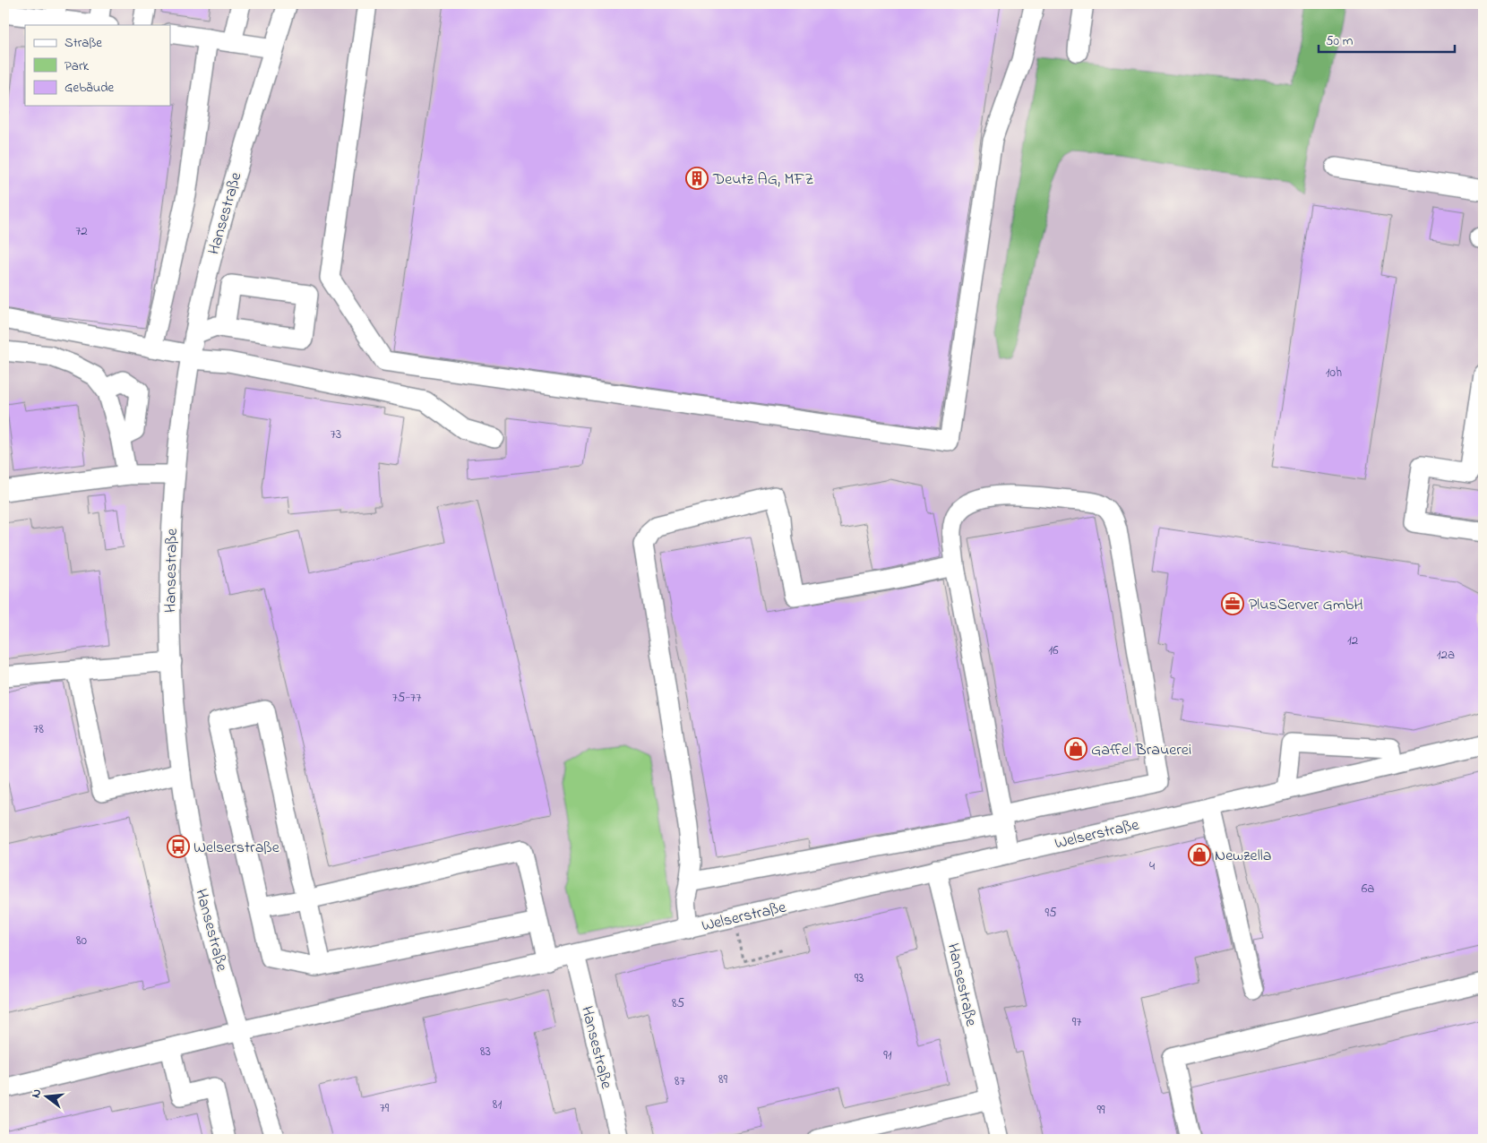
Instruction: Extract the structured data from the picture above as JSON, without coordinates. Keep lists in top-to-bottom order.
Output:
{
  "streets": {
    "street": ["Hansestraße", "Welserstraße"]
  },
  "crossings": [
    ["Hansestraße", "Welserstraße"]
  ],
  "places": {
    "building": ["Deutz AG, MFZ"],
    "office": ["PlusServer GmbH"],
    "shop": ["Gaffel Brauerei", "Newzella"],
    "bus stop": ["Welserstraße"]
  },
  "house_numbers": [
    "72",
    "10h",
    "73",
    "12",
    "16",
    "12a",
    "75-77",
    "78",
    "4",
    "6a",
    "95",
    "80",
    "93",
    "85",
    "97",
    "83",
    "91",
    "89",
    "87",
    "81",
    "79",
    "99"
  ],
  "legend": ["Straße", "Park", "Gebäude"],
  "scale_bar": "50 m",
  "north": "left"
}
